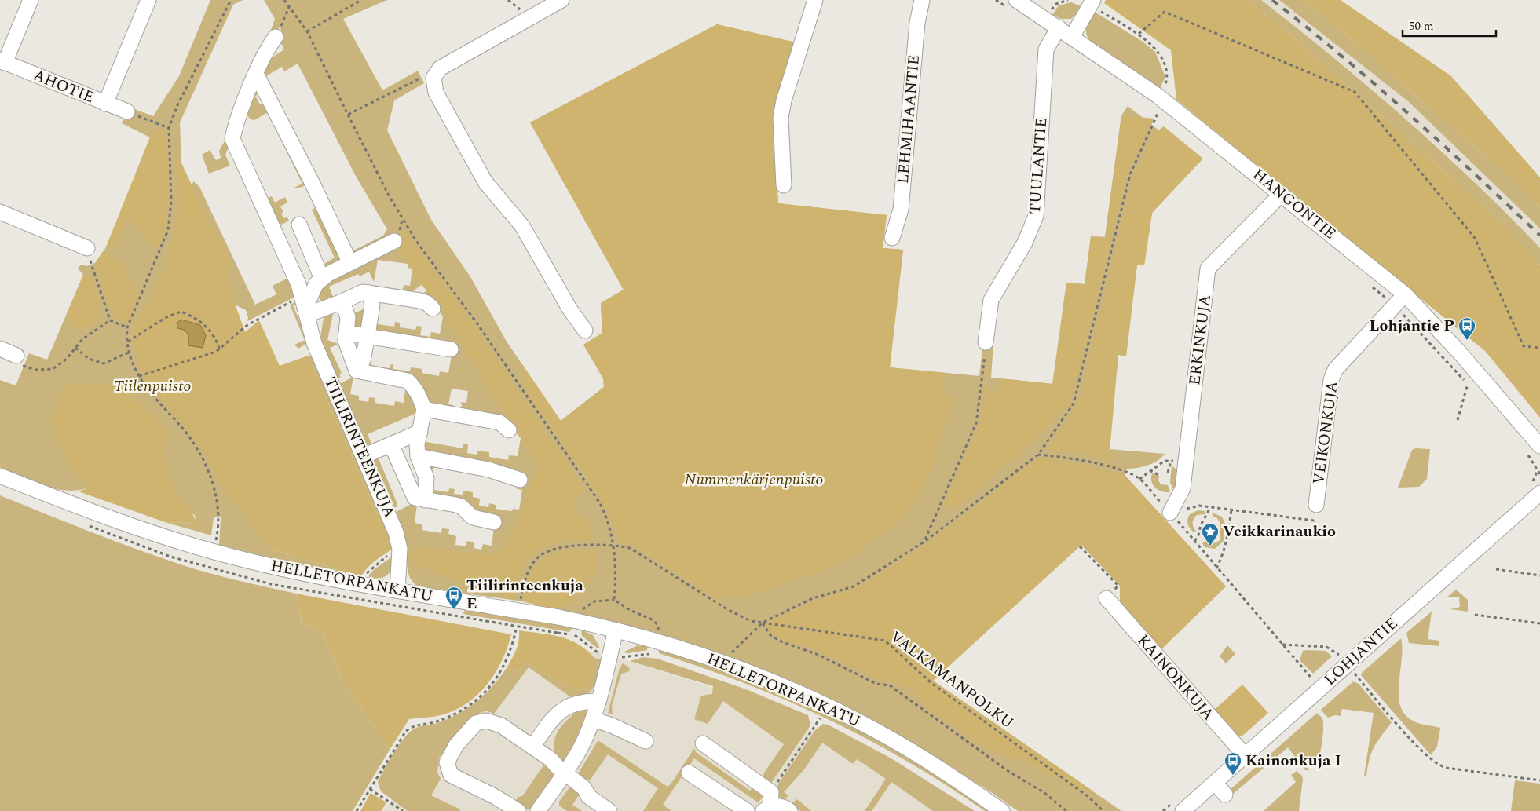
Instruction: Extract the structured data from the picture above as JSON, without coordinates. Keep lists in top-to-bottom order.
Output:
{
  "streets": {
    "street": [
      "AHOTIE",
      "LEHMIHAANTIE",
      "TUULANTIE",
      "HANGONTIE",
      "ERKINKUJA",
      "VEIKONKUJA",
      "TIILIRINTEENKUJA",
      "HELLETORPANKATU",
      "LOHJANTIE",
      "KAINONKUJA"
    ],
    "path": ["VALKAMANPOLKU"]
  },
  "crossings": [
    ["TUULANTIE", "HANGONTIE"],
    ["HANGONTIE", "ERKINKUJA"],
    ["HANGONTIE", "VEIKONKUJA"],
    ["TIILIRINTEENKUJA", "HELLETORPANKATU"],
    ["LOHJANTIE", "KAINONKUJA"]
  ],
  "parks": ["Tiilenpuisto", "Nummenkärjenpuisto"],
  "places": {
    "bus stop": ["Lohjantie P", "Tiilirinteenkuja E", "Kainonkuja I"],
    "place": ["Veikkarinaukio"]
  },
  "scale_bar": "50 m"
}
